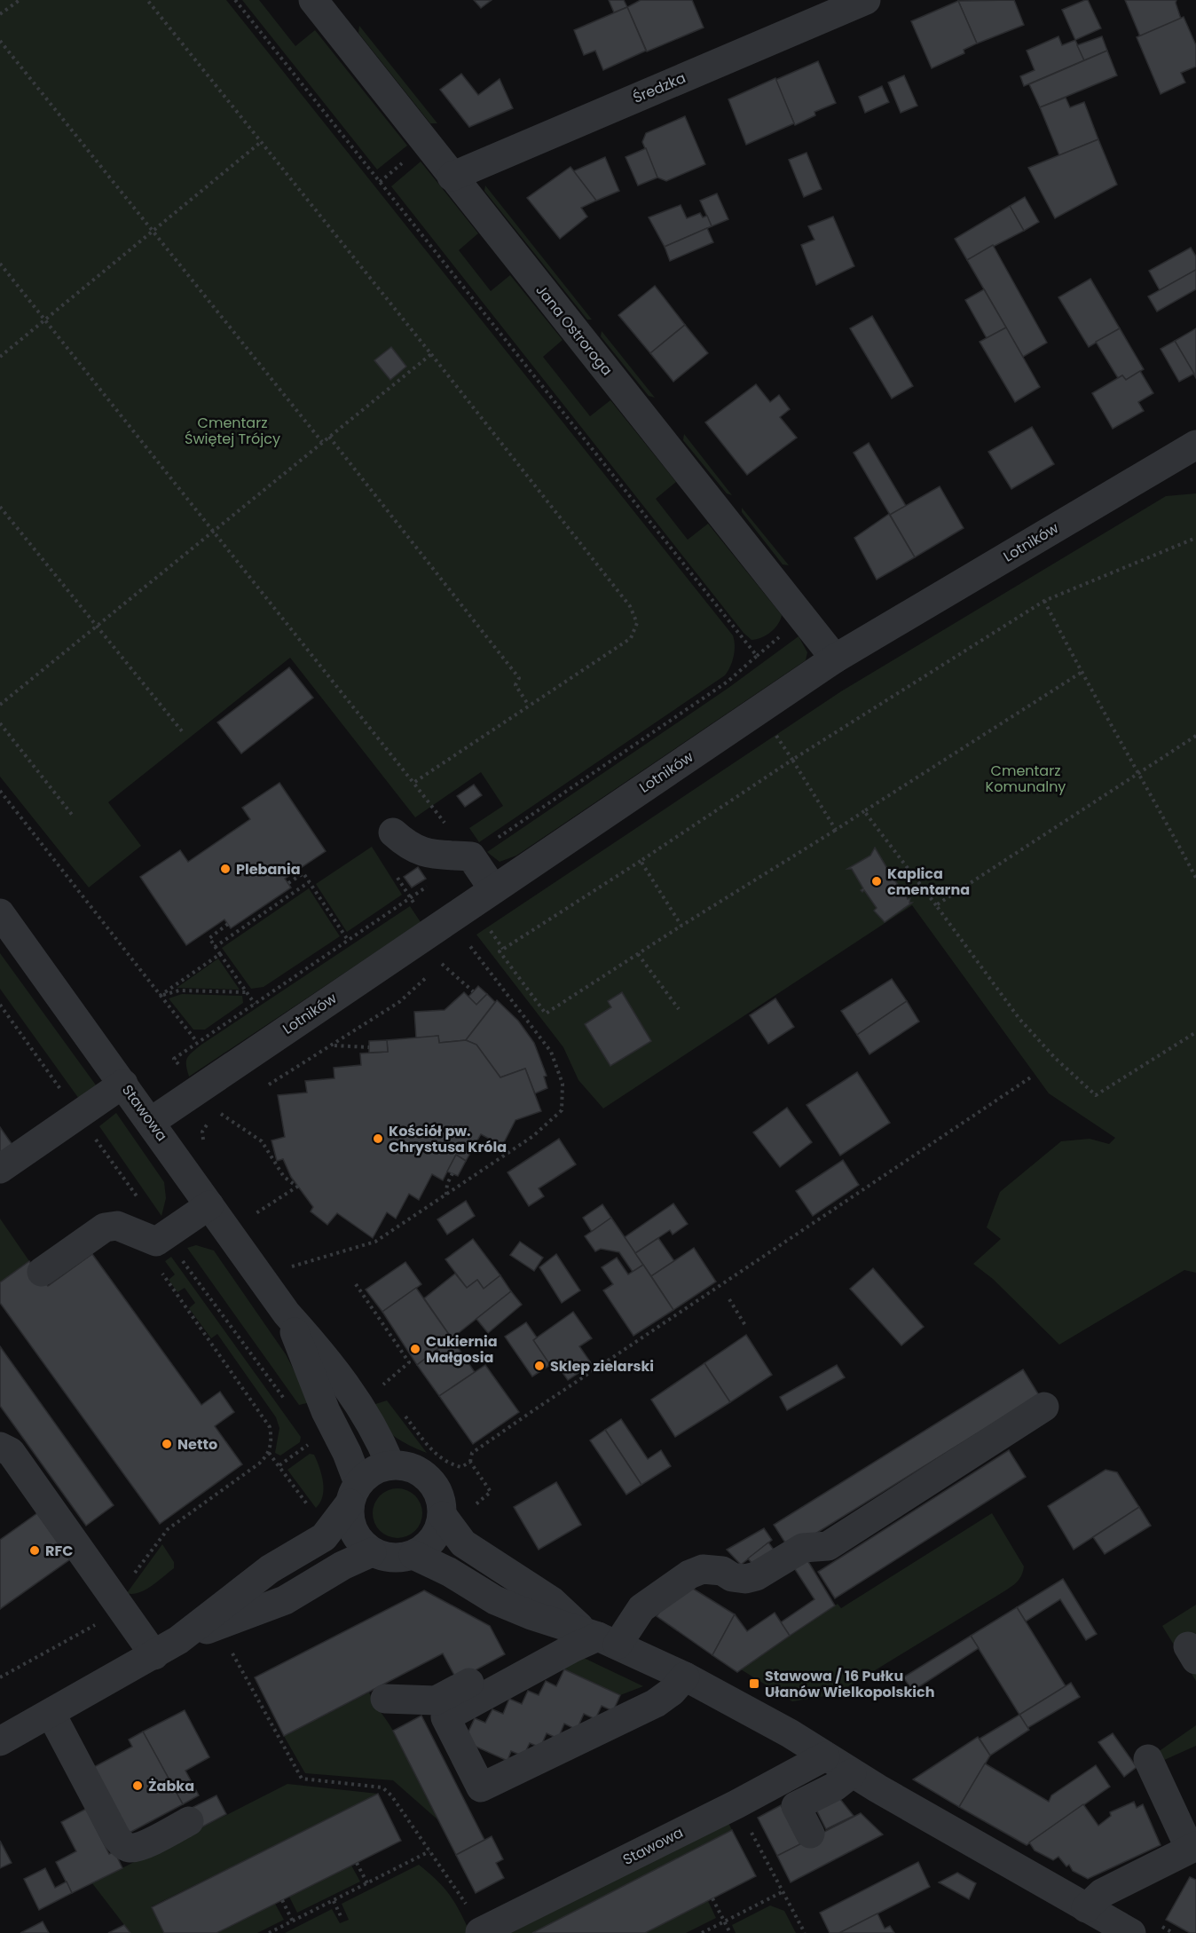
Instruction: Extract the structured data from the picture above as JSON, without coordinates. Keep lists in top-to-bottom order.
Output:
{
  "streets": {
    "street": [
      "Średzka",
      "Jana Ostroroga",
      "Lotników",
      "Stawowa"
    ]
  },
  "crossings": [
    ["Średzka", "Jana Ostroroga"],
    ["Jana Ostroroga", "Lotników"],
    ["Lotników", "Stawowa"]
  ],
  "parks": ["Cmentarz Świętej Trójcy", "Cmentarz Komunalny"],
  "places": {
    "other": [
      "Plebania",
      "Kaplica cmentarna",
      "Kościół pw. Chrystusa Króla",
      "Cukiernia Małgosia",
      "Sklep zielarski",
      "Netto",
      "RFC",
      "Żabka"
    ],
    "transit": ["Stawowa / 16 Pułku Ułanów Wielkopolskich"]
  }
}
